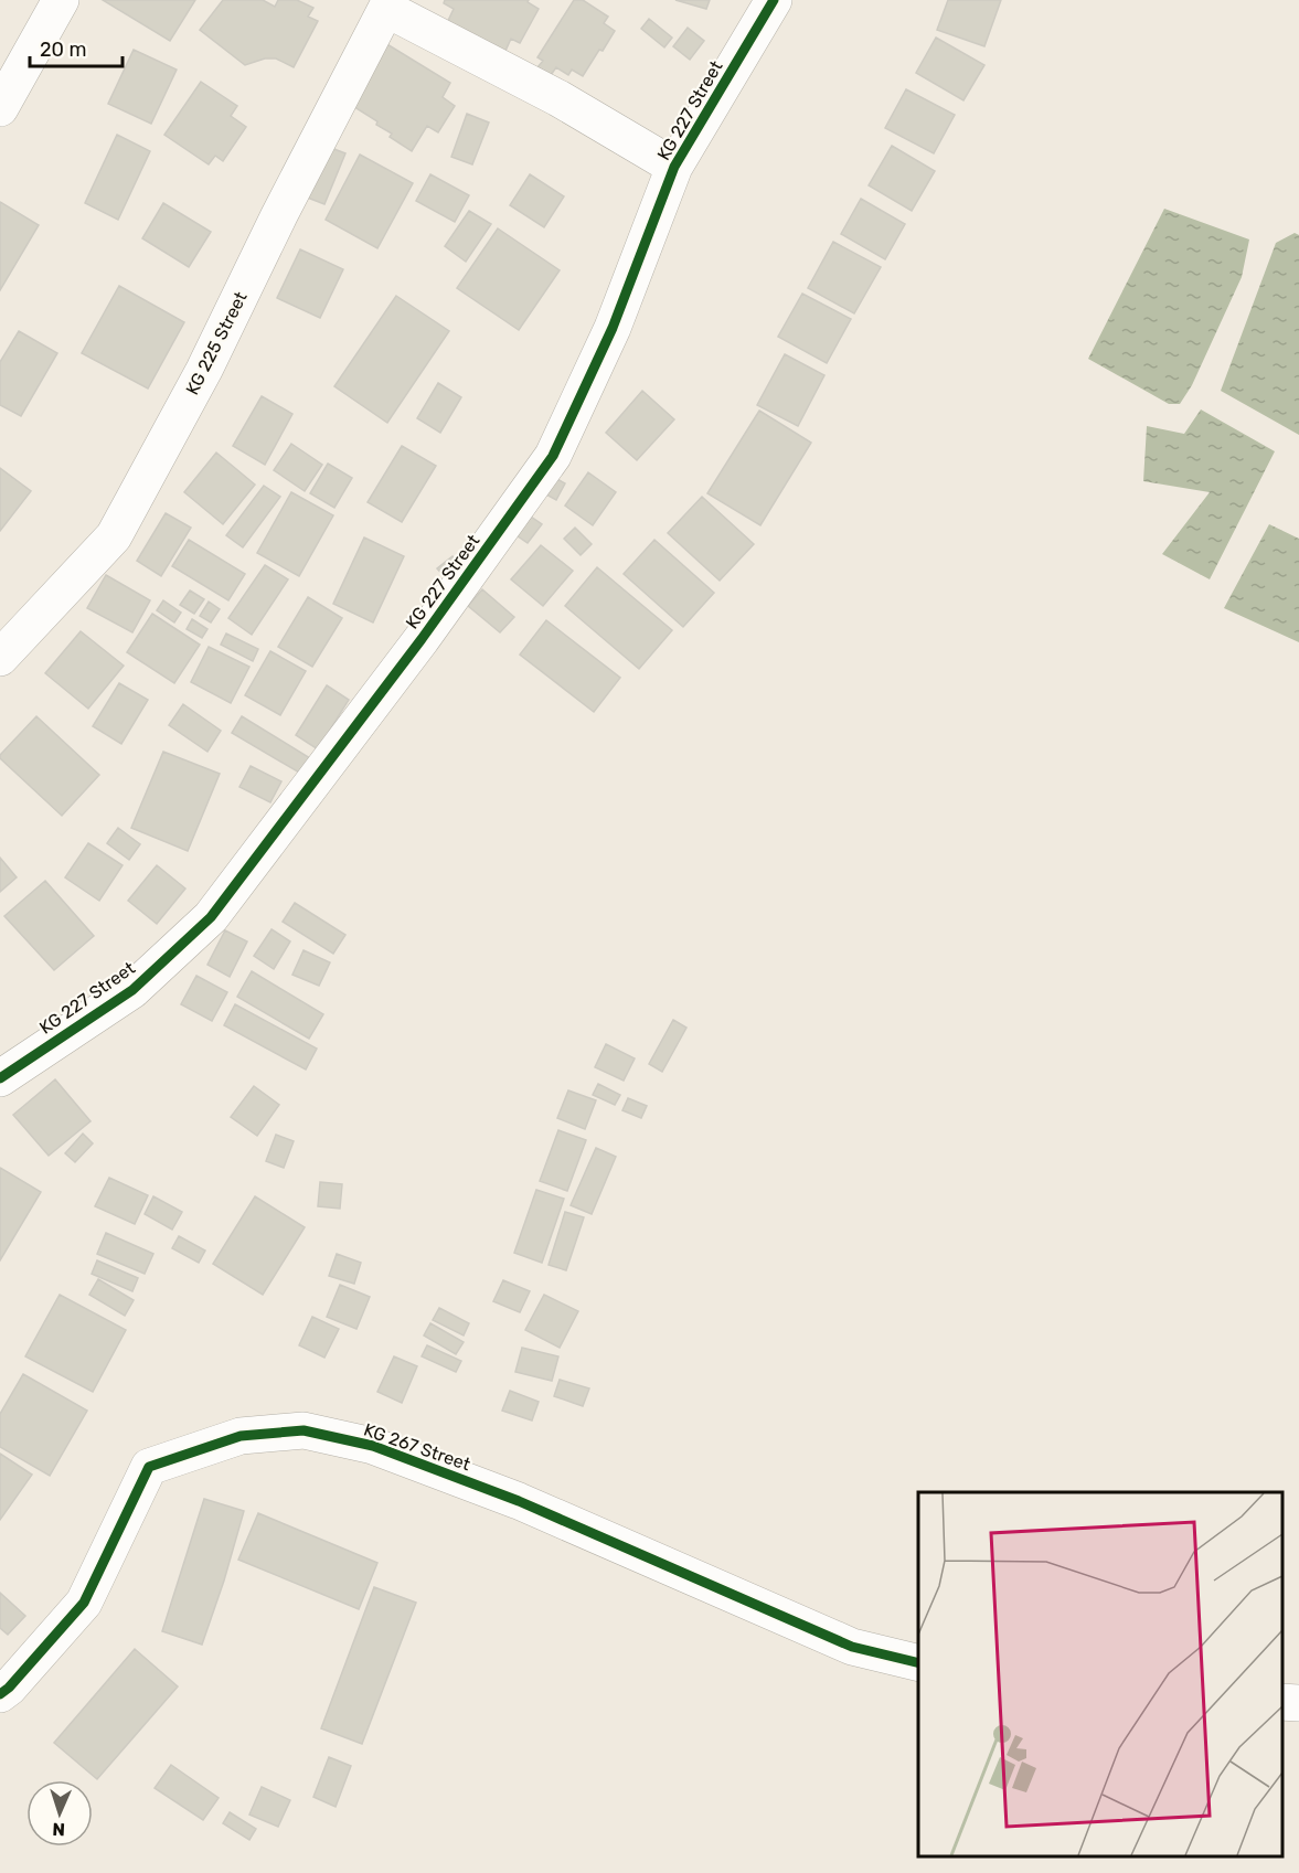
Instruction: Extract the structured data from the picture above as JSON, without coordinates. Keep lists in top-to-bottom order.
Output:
{
  "streets": {
    "street": ["KG 227 Street", "KG 225 Street", "KG 267 Street"]
  },
  "scale_bar": "20 m",
  "north": "bottom"
}
